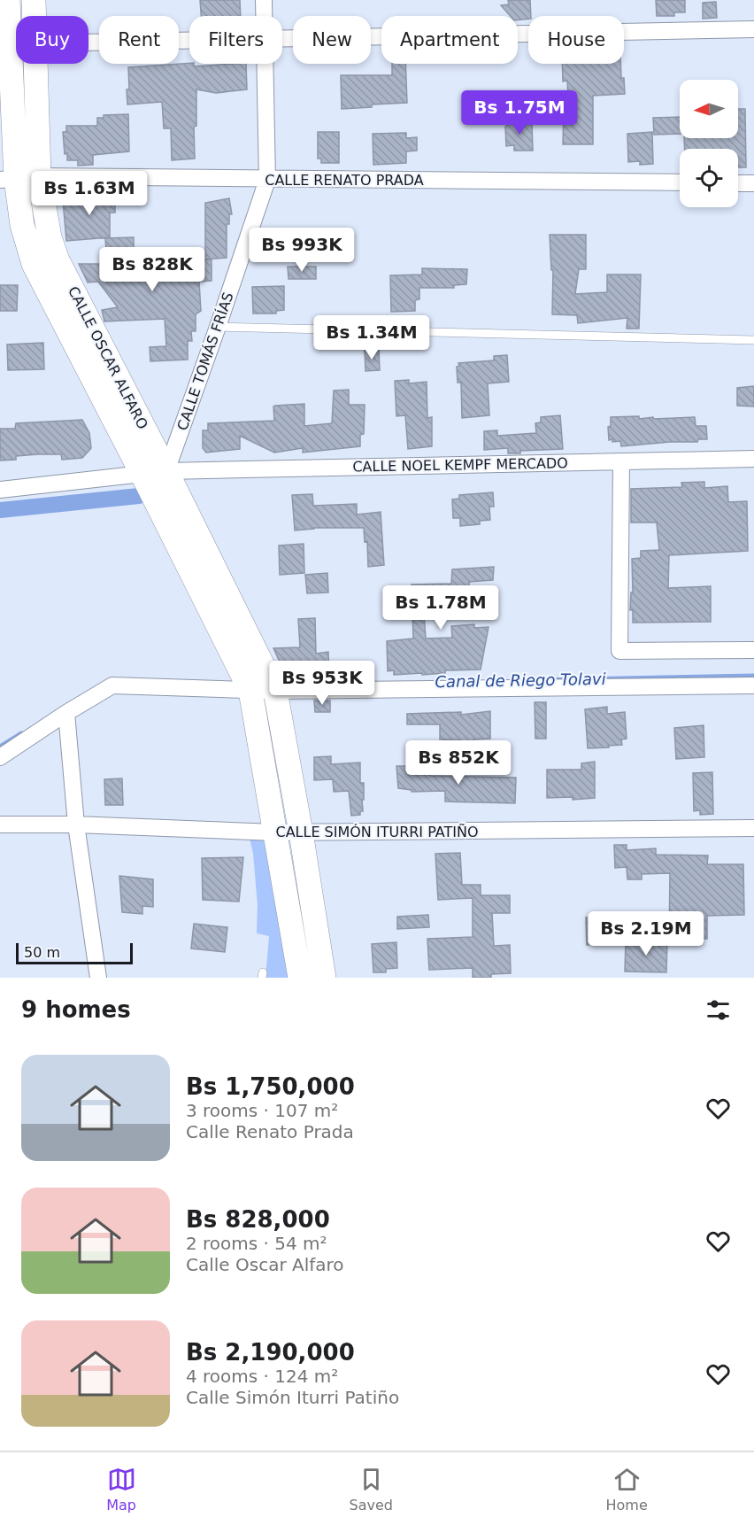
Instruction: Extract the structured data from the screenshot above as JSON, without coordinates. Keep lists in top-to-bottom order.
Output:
{
  "streets": {
    "main road": ["CALLE OSCAR ALFARO"],
    "street": [
      "CALLE RENATO PRADA",
      "CALLE TOMÁS FRÍAS",
      "CALLE NOEL KEMPF MERCADO",
      "CALLE SIMÓN ITURRI PATIÑO"
    ]
  },
  "crossings": [
    ["CALLE RENATO PRADA", "CALLE OSCAR ALFARO"],
    ["CALLE RENATO PRADA", "CALLE TOMÁS FRÍAS"],
    ["CALLE OSCAR ALFARO", "CALLE TOMÁS FRÍAS"],
    ["CALLE OSCAR ALFARO", "CALLE NOEL KEMPF MERCADO"],
    ["CALLE OSCAR ALFARO", "CALLE SIMÓN ITURRI PATIÑO"],
    ["CALLE TOMÁS FRÍAS", "CALLE NOEL KEMPF MERCADO"]
  ],
  "water": ["Canal de Riego Tolavi"],
  "scale_bar": "50 m",
  "north": "left",
  "page": {
    "chip": [
      "Buy",
      "Rent",
      "Filters",
      "New",
      "Apartment",
      "House"
    ],
    "price": [
      "Bs 1.75M",
      "Bs 1.63M",
      "Bs 993K",
      "Bs 828K",
      "Bs 1.34M",
      "Bs 1.78M",
      "Bs 953K",
      "Bs 852K",
      "Bs 2.19M"
    ],
    "scale": "50 m",
    "heading": "9 homes",
    "list": [
      {
        "name": "Bs 1,750,000",
        "note": "3 rooms · 107 m² · Calle Renato Prada"
      },
      {
        "name": "Bs 828,000",
        "note": "2 rooms · 54 m² · Calle Oscar Alfaro"
      },
      {
        "name": "Bs 2,190,000",
        "note": "4 rooms · 124 m² · Calle Simón Iturri Patiño"
      }
    ],
    "tabs": ["Map", "Saved", "Home"]
  }
}
